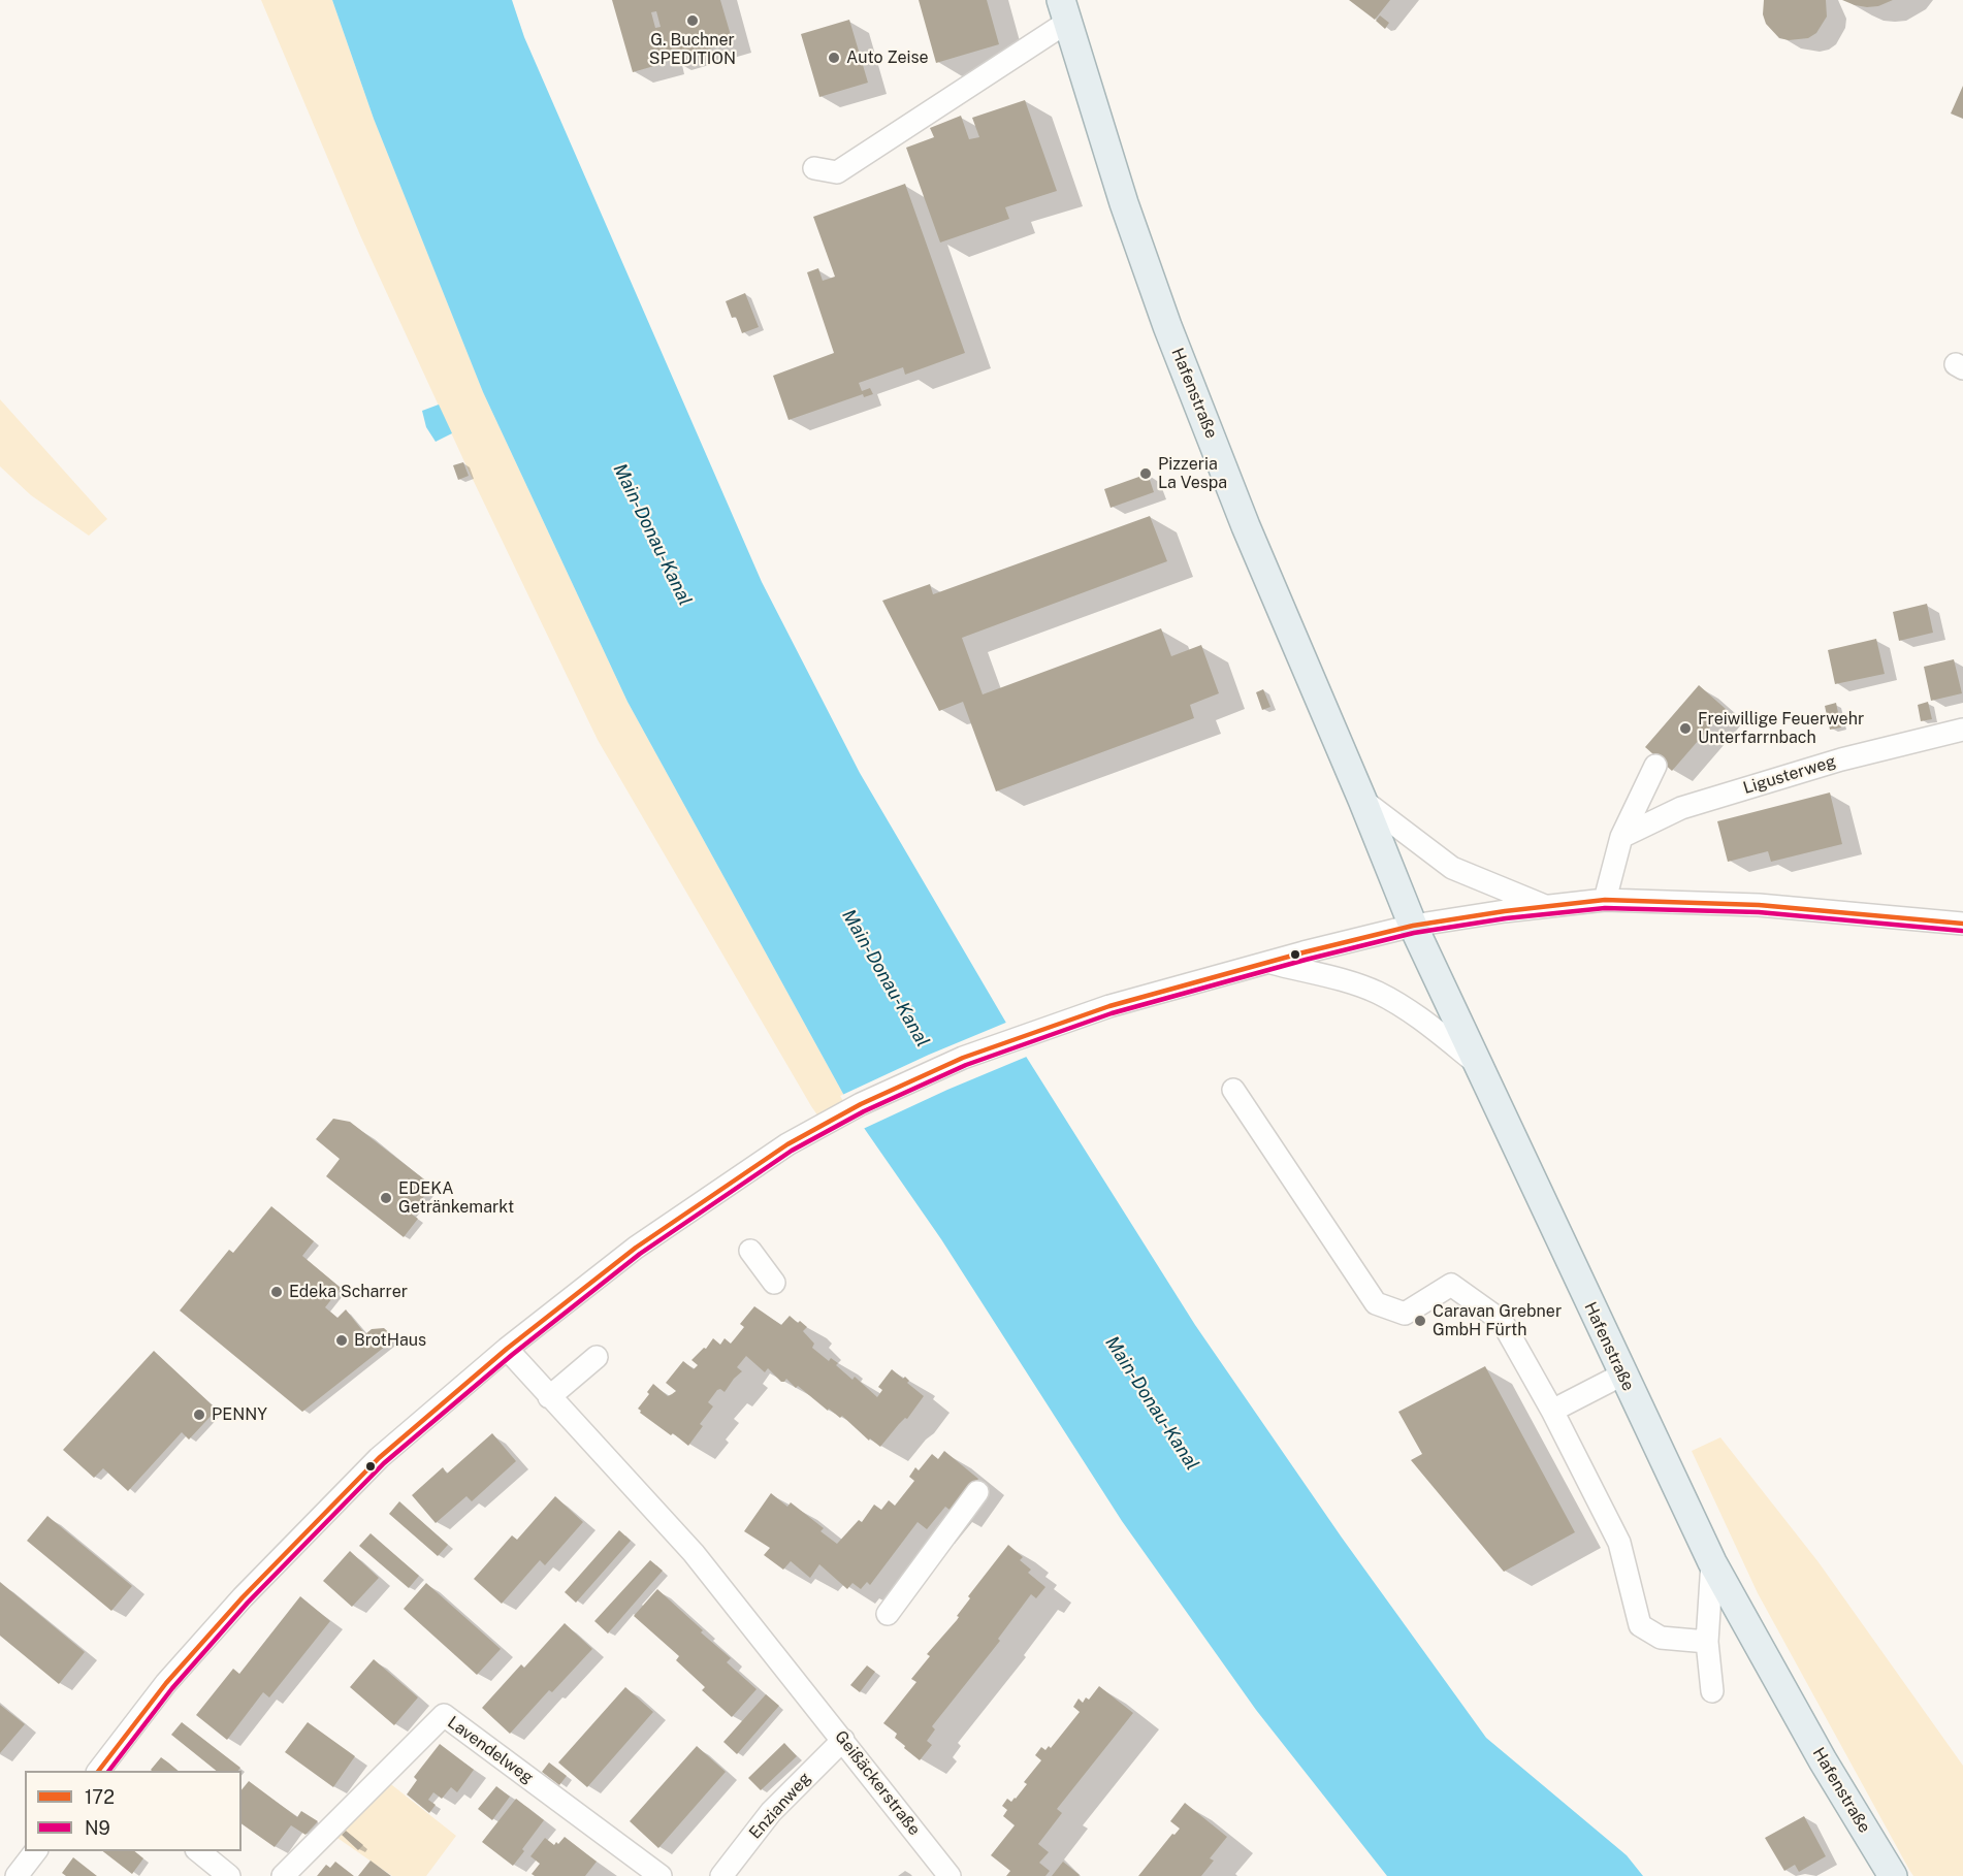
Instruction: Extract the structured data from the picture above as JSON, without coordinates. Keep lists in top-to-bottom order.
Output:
{
  "streets": {
    "main road": ["Hafenstraße"],
    "street": [
      "Ligusterweg",
      "Lavendelweg",
      "Geißäckerstraße",
      "Enzianweg"
    ]
  },
  "crossings": [
    ["Geißäckerstraße", "Enzianweg"]
  ],
  "water": ["Main-Donau-Kanal"],
  "places": [
    "G. Buchner SPEDITION",
    "Auto Zeise",
    "Pizzeria La Vespa",
    "Freiwillige Feuerwehr Unterfarrnbach",
    "EDEKA Getränkemarkt",
    "Edeka Scharrer",
    "Caravan Grebner GmbH Fürth",
    "BrotHaus",
    "PENNY"
  ],
  "lines": ["transit line 172", "transit line N9"],
  "legend": ["172", "N9"]
}
